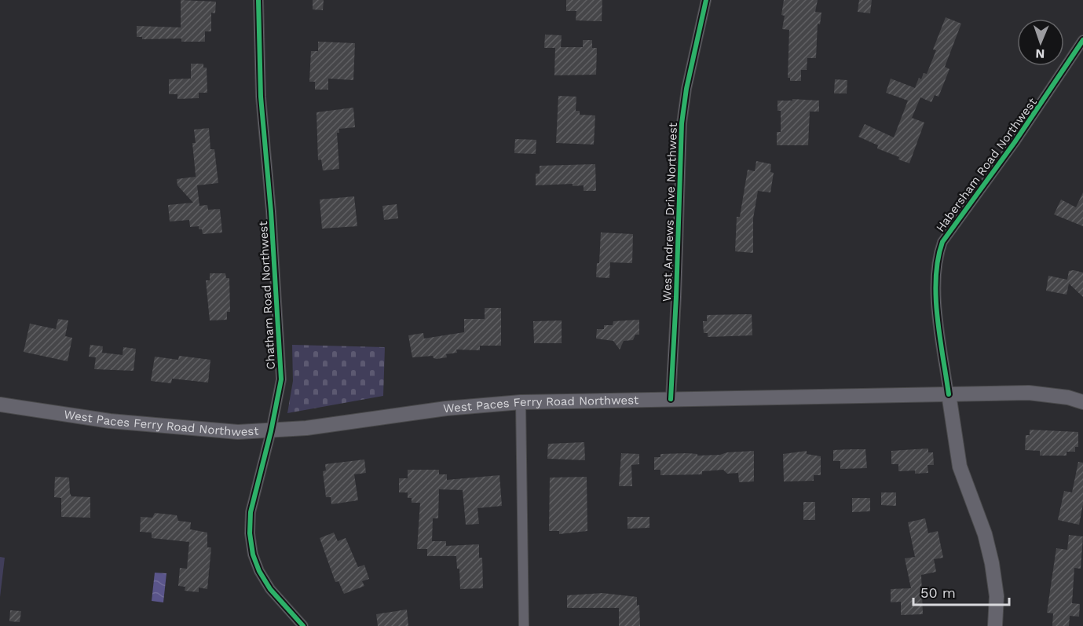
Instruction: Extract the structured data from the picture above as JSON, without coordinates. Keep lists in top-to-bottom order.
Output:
{
  "streets": {
    "main road": ["Habersham Road Northwest", "West Paces Ferry Road Northwest"],
    "street": ["West Andrews Drive Northwest", "Chatham Road Northwest"]
  },
  "crossings": [
    ["Habersham Road Northwest", "West Paces Ferry Road Northwest"],
    ["West Andrews Drive Northwest", "West Paces Ferry Road Northwest"],
    ["Chatham Road Northwest", "West Paces Ferry Road Northwest"]
  ],
  "scale_bar": "50 m",
  "north": "bottom"
}
